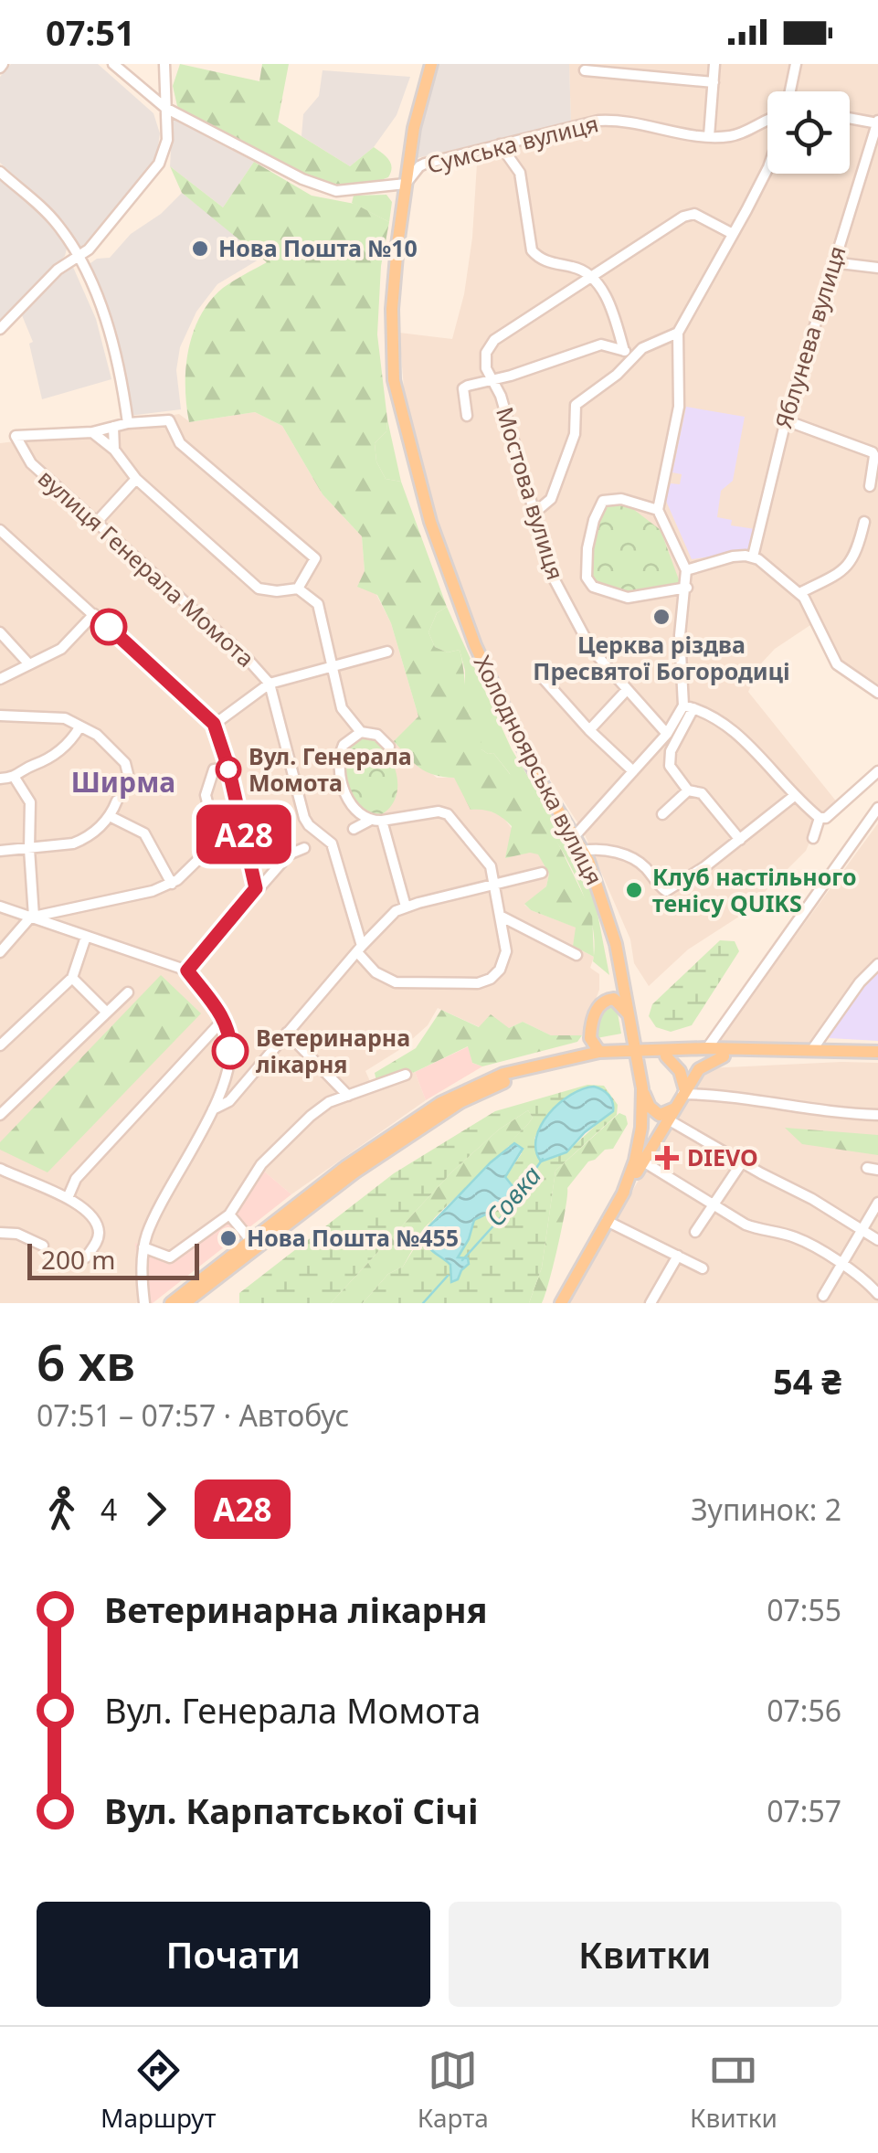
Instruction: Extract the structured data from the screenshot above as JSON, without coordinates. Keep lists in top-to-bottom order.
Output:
{
  "streets": {
    "main road": ["Холодноярська вулиця"],
    "street": [
      "Сумська вулиця",
      "Яблунева вулиця",
      "Мостова вулиця",
      "вулиця Генерала Момота"
    ]
  },
  "crossings": [
    ["Сумська вулиця", "Холодноярська вулиця"]
  ],
  "districts": ["Ширма"],
  "water": ["Совка"],
  "places": {
    "other": [
      "Нова Пошта №10",
      "Церква різдва Пресвятої Богородиці",
      "Вул. Генерала Момота",
      "Клуб настільного тенісу QUIKS",
      "Ветеринарна лікарня",
      "Нова Пошта №455"
    ],
    "health": ["DIEVO"]
  },
  "lines": ["bus line А28"],
  "scale_bar": "200 m",
  "page": {
    "status": "07:51",
    "on_map": "А28",
    "scale": "200 m",
    "heading": ["6 хв", "07:51 – 07:57 · Автобус", "54 ₴"],
    "legs": ["4", "А28", "Зупинок: 2"],
    "list": [
      {
        "name": "Ветеринарна лікарня",
        "value": "07:55"
      },
      {
        "name": "Вул. Генерала Момота",
        "value": "07:56"
      },
      {
        "name": "Вул. Карпатської Січі",
        "value": "07:57"
      }
    ],
    "buttons": ["Почати", "Квитки"],
    "tabs": ["Маршрут", "Карта", "Квитки"]
  }
}
